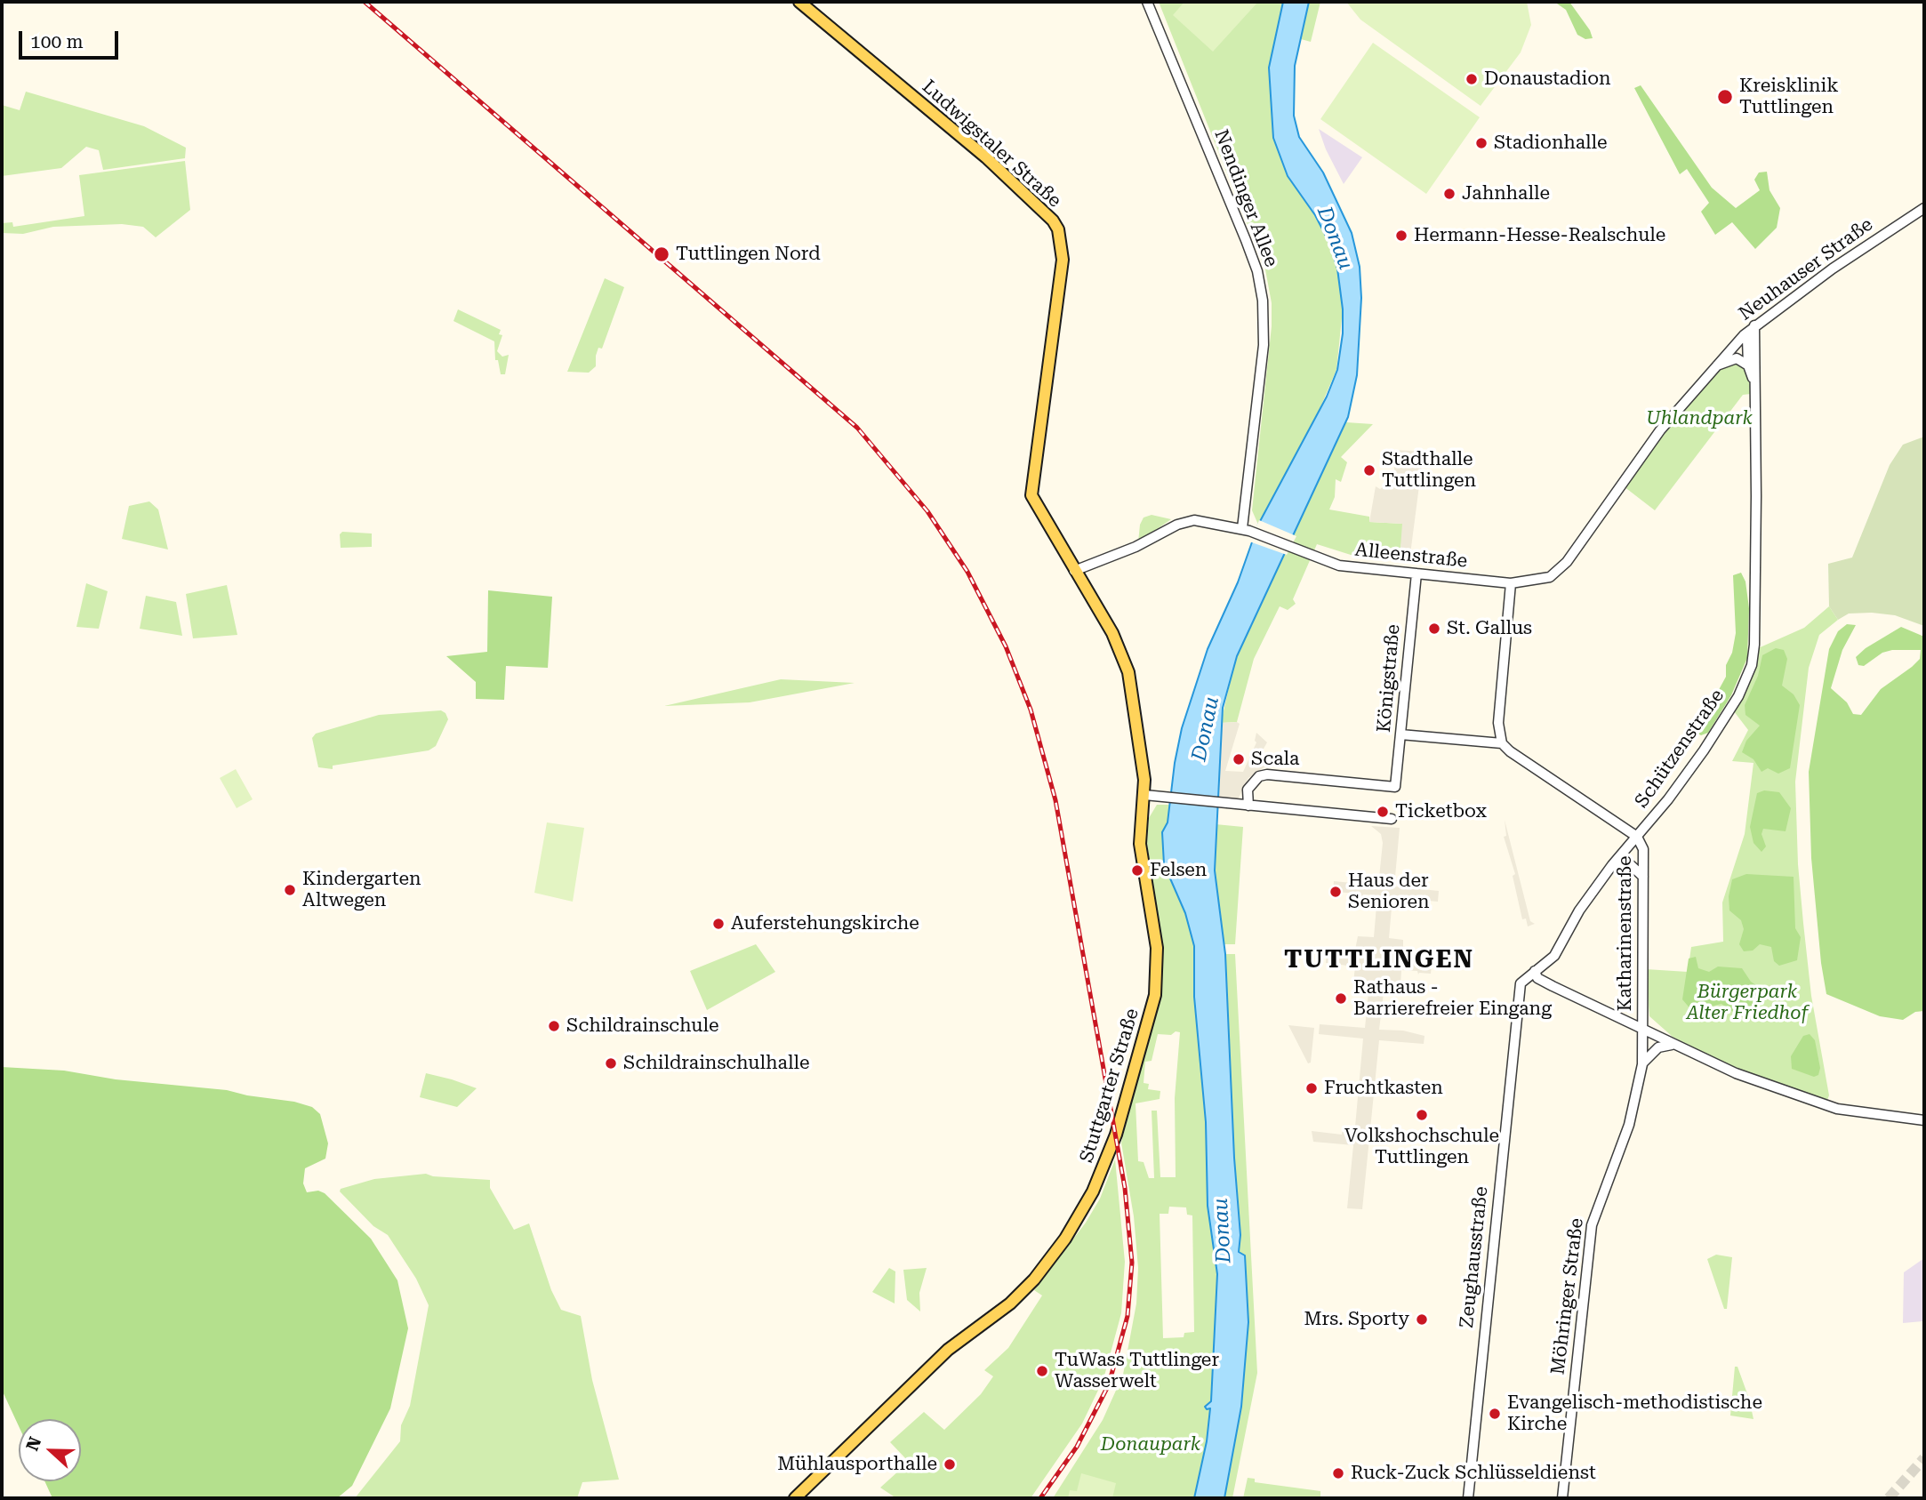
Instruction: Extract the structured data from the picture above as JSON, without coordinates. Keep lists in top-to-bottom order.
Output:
{
  "streets": {
    "main road": ["Ludwigstaler Straße", "Stuttgarter Straße"],
    "street": [
      "Nendinger Allee",
      "Neuhauser Straße",
      "Alleenstraße",
      "Königstraße",
      "Schützenstraße",
      "Katharinenstraße",
      "Zeughausstraße",
      "Möhringer Straße"
    ]
  },
  "crossings": [
    ["Ludwigstaler Straße", "Alleenstraße"],
    ["Ludwigstaler Straße", "Stuttgarter Straße"],
    ["Nendinger Allee", "Alleenstraße"],
    ["Neuhauser Straße", "Alleenstraße"],
    ["Neuhauser Straße", "Schützenstraße"],
    ["Alleenstraße", "Königstraße"],
    ["Schützenstraße", "Katharinenstraße"],
    ["Schützenstraße", "Zeughausstraße"],
    ["Katharinenstraße", "Möhringer Straße"]
  ],
  "districts": ["TUTTLINGEN"],
  "water": ["Donau"],
  "parks": ["Uhlandpark", "Bürgerpark Alter Friedhof", "Donaupark"],
  "places": [
    "Donaustadion",
    "Kreisklinik Tuttlingen",
    "Stadionhalle",
    "Jahnhalle",
    "Hermann-Hesse-Realschule",
    "Tuttlingen Nord",
    "Stadthalle Tuttlingen",
    "St. Gallus",
    "Scala",
    "Ticketbox",
    "Felsen",
    "Kindergarten Altwegen",
    "Haus der Senioren",
    "Auferstehungskirche",
    "Rathaus - Barrierefreier Eingang",
    "Schildrainschule",
    "Schildrainschulhalle",
    "Fruchtkasten",
    "Volkshochschule Tuttlingen",
    "Mrs. Sporty",
    "TuWass Tuttlinger Wasserwelt",
    "Evangelisch-methodistische Kirche",
    "Mühlausporthalle",
    "Ruck-Zuck Schlüsseldienst"
  ],
  "scale_bar": "100 m",
  "north": "left"
}
